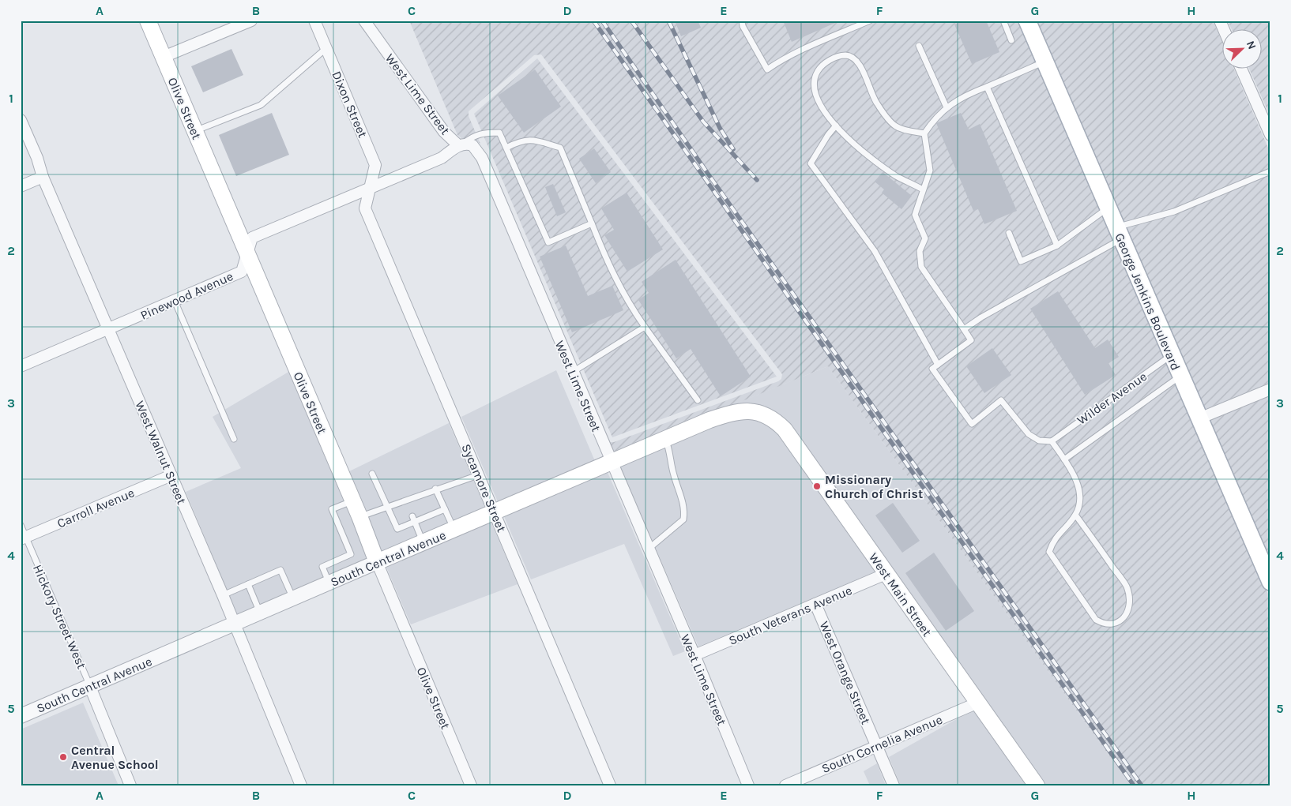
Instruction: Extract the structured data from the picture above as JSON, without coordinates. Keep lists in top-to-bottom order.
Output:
{
  "streets": {
    "main road": [
      "Olive Street",
      "George Jenkins Boulevard",
      "South Central Avenue",
      "West Main Street"
    ],
    "street": [
      "West Lime Street",
      "Dixon Street",
      "Pinewood Avenue",
      "West Walnut Street",
      "Sycamore Street",
      "Carroll Avenue",
      "South Veterans Avenue",
      "West Orange Street",
      "South Cornelia Avenue"
    ],
    "lane": ["Wilder Avenue", "Hickory Street West"]
  },
  "crossings": [
    ["West Lime Street", "Pinewood Avenue"],
    ["West Lime Street", "South Central Avenue"],
    ["West Lime Street", "South Veterans Avenue"],
    ["Dixon Street", "Pinewood Avenue"],
    ["Dixon Street", "Sycamore Street"],
    ["Olive Street", "Pinewood Avenue"],
    ["Olive Street", "South Central Avenue"],
    ["Pinewood Avenue", "West Walnut Street"],
    ["Pinewood Avenue", "Sycamore Street"],
    ["George Jenkins Boulevard", "Wilder Avenue"],
    ["West Walnut Street", "Carroll Avenue"],
    ["West Walnut Street", "South Central Avenue"],
    ["Sycamore Street", "South Central Avenue"],
    ["Carroll Avenue", "Hickory Street West"],
    ["South Central Avenue", "West Main Street"],
    ["South Central Avenue", "Hickory Street West"],
    ["West Main Street", "South Veterans Avenue"],
    ["West Main Street", "South Cornelia Avenue"],
    ["South Veterans Avenue", "West Orange Street"],
    ["West Orange Street", "South Cornelia Avenue"]
  ],
  "places": ["Missionary Church of Christ", "Central Avenue School"],
  "north": "top right",
  "grid": {
    "columns": [
      "A",
      "B",
      "C",
      "D",
      "E",
      "F",
      "G",
      "H"
    ],
    "rows": [
      "1",
      "2",
      "3",
      "4",
      "5"
    ]
  }
}
